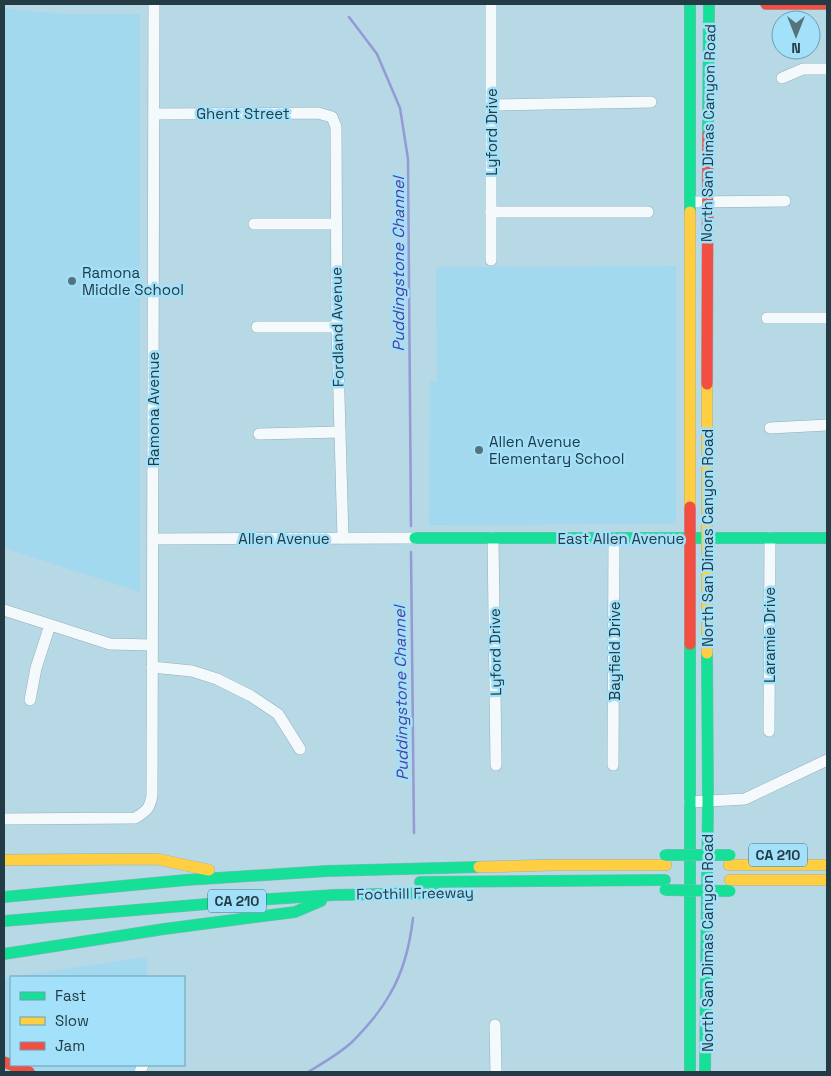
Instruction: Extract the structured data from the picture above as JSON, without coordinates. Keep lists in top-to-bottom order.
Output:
{
  "streets": {
    "main road": [
      "North San Dimas Canyon Road",
      "East Allen Avenue",
      "CA 210",
      "Foothill Freeway"
    ],
    "street": [
      "Ghent Street",
      "Lyford Drive",
      "Fordland Avenue",
      "Ramona Avenue",
      "Allen Avenue",
      "Laramie Drive",
      "Bayfield Drive"
    ]
  },
  "crossings": [
    ["Ghent Street", "Fordland Avenue"],
    ["Ghent Street", "Ramona Avenue"],
    ["Lyford Drive", "East Allen Avenue"],
    ["North San Dimas Canyon Road", "East Allen Avenue"],
    ["Fordland Avenue", "Allen Avenue"],
    ["Ramona Avenue", "Allen Avenue"],
    ["Allen Avenue", "East Allen Avenue"],
    ["East Allen Avenue", "Laramie Drive"],
    ["East Allen Avenue", "Bayfield Drive"]
  ],
  "water": ["Puddingstone Channel"],
  "places": ["Ramona Middle School", "Allen Avenue Elementary School"],
  "legend": ["Fast", "Slow", "Jam"],
  "north": "bottom"
}
